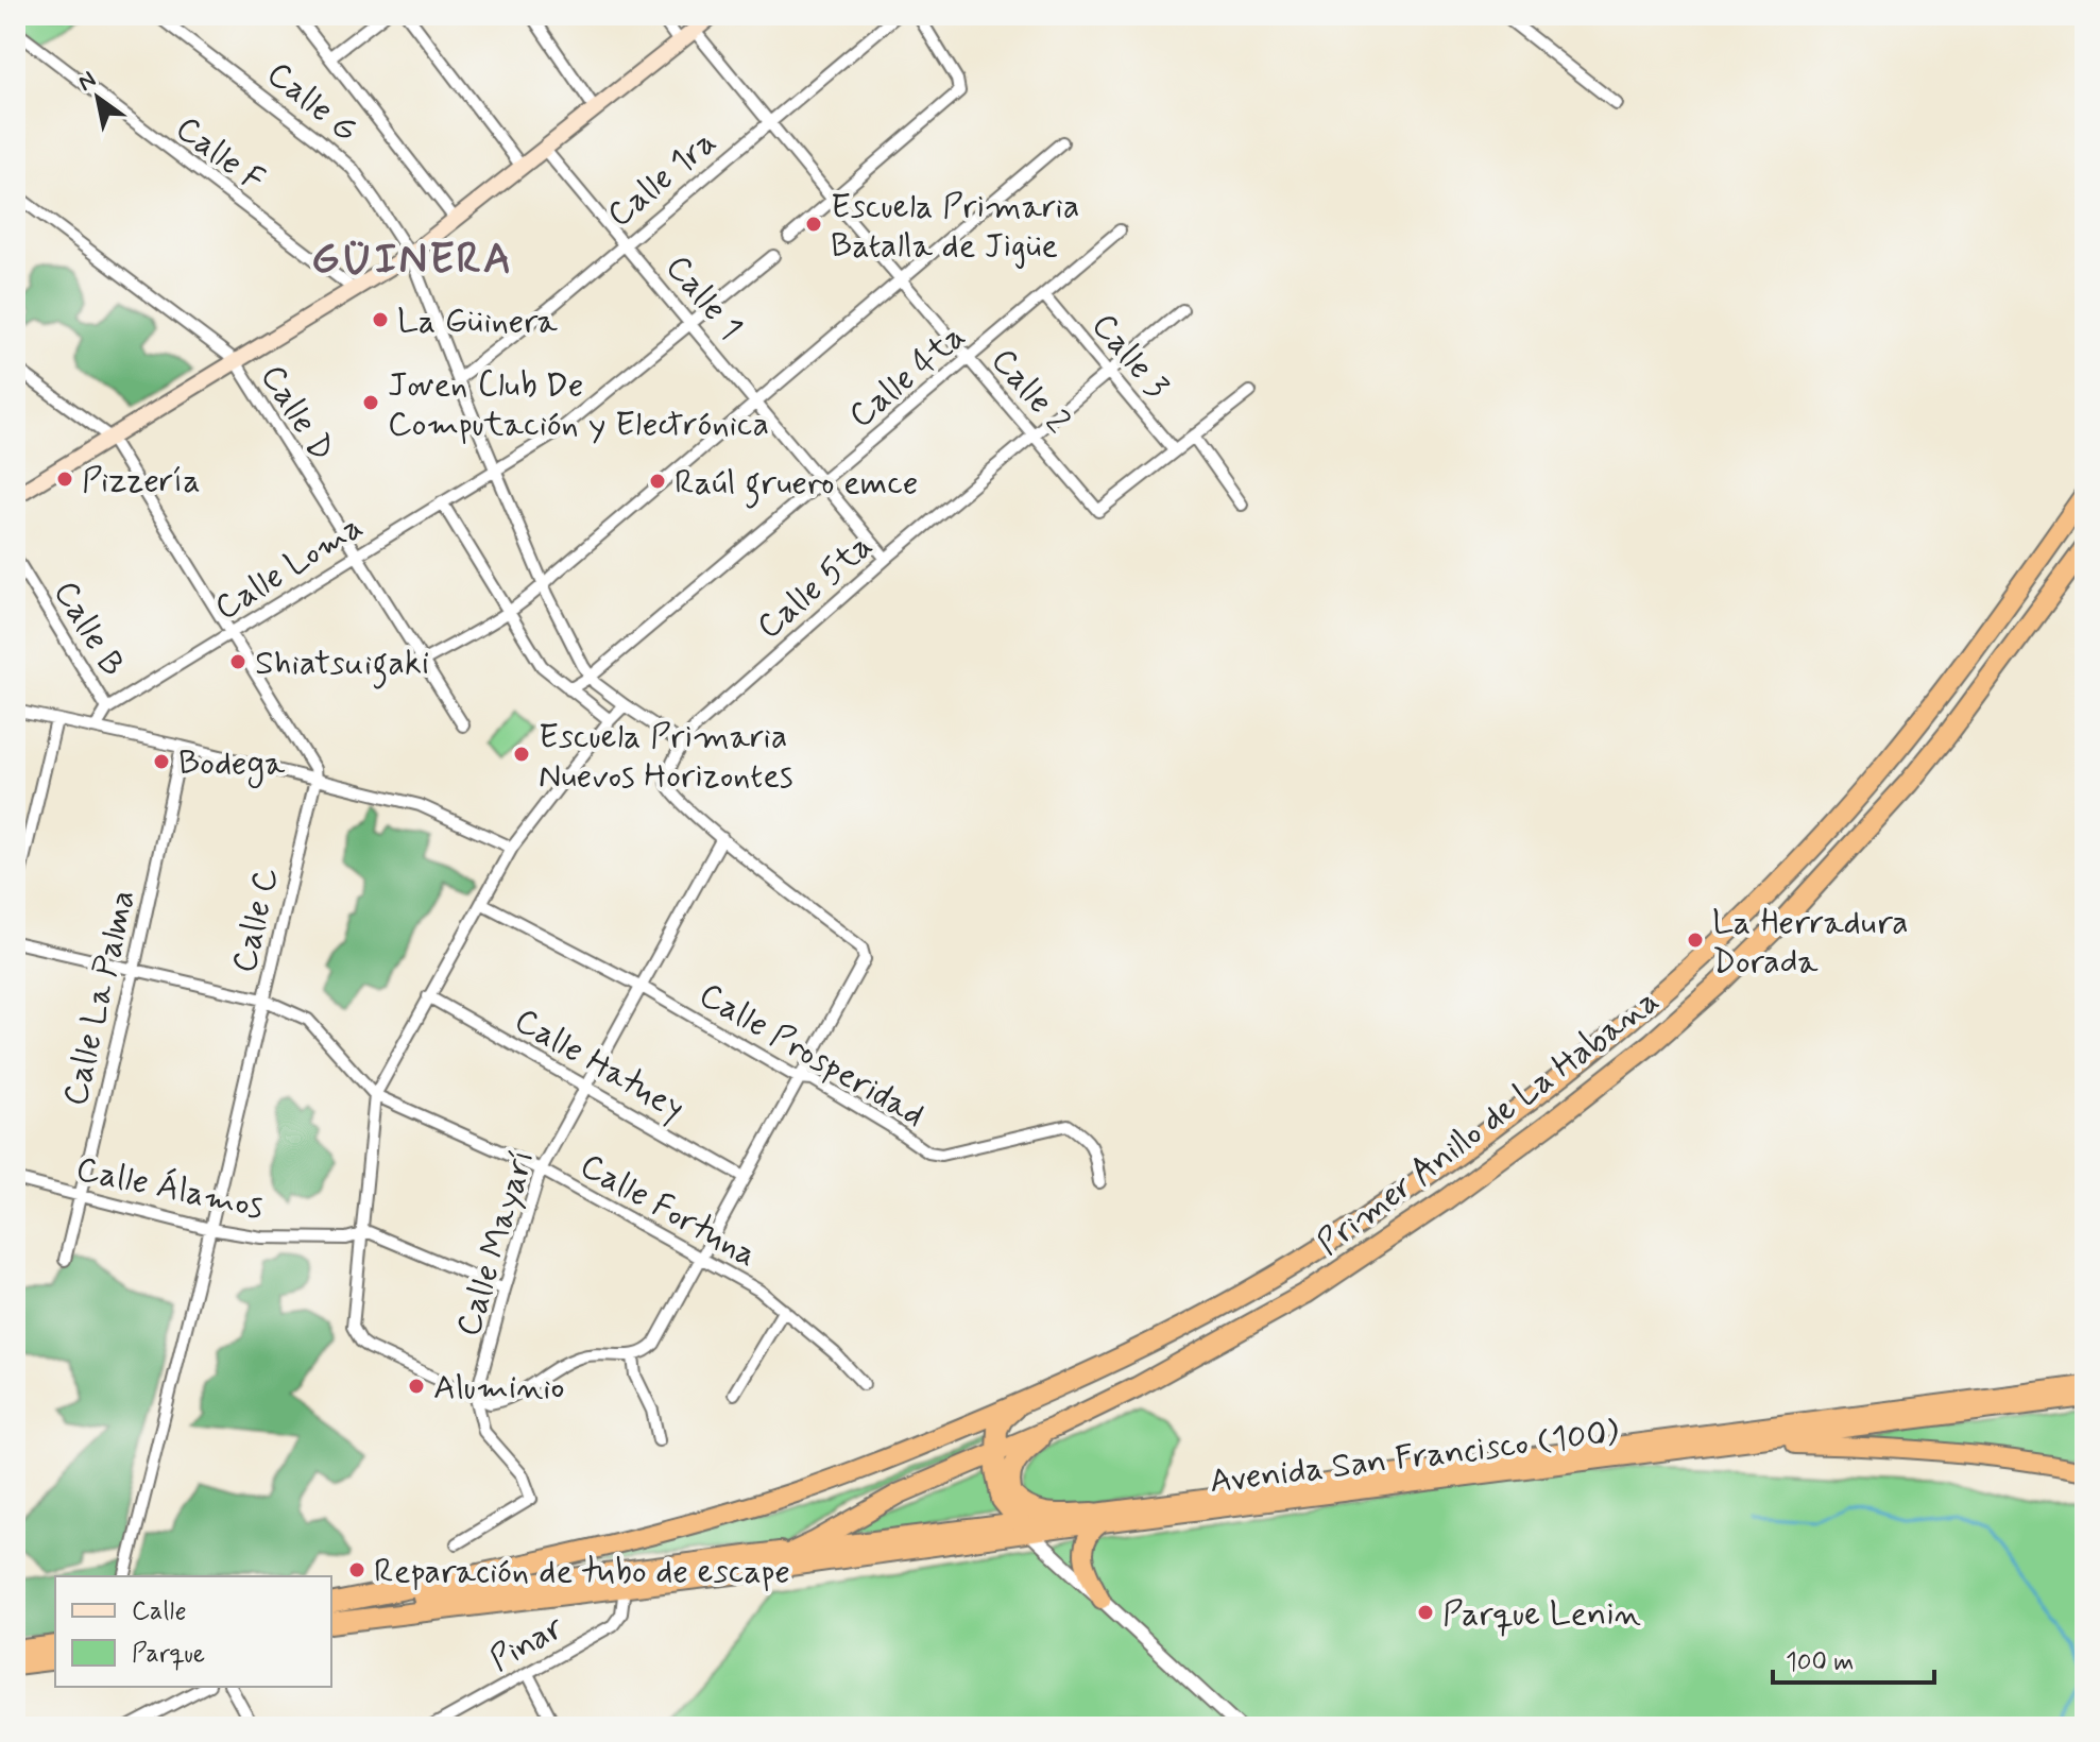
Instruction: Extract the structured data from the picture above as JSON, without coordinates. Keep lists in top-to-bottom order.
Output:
{
  "streets": {
    "highway": ["Primer Anillo de La Habana", "Avenida San Francisco (100)"],
    "street": [
      "Calle G",
      "Calle F",
      "Calle 1ra",
      "Calle 1",
      "Calle 3",
      "Calle 4ta",
      "Calle 2",
      "Calle D",
      "Calle Loma",
      "Calle 5ta",
      "Calle B",
      "Calle C",
      "Calle La Palma",
      "Calle Prosperidad",
      "Calle Hatuey",
      "Calle Álamos",
      "Calle Fortuna",
      "Calle Mayarí",
      "Pinar"
    ]
  },
  "crossings": [
    ["Calle G", "Calle 1ra"],
    ["Calle G", "Calle 4ta"],
    ["Calle G", "Calle Loma"],
    ["Calle G", "Calle 5ta"],
    ["Calle 1ra", "Calle 1"],
    ["Calle 1ra", "Calle 2"],
    ["Calle 1", "Calle 4ta"],
    ["Calle 1", "Calle Loma"],
    ["Calle 1", "Calle 5ta"],
    ["Calle 3", "Calle 4ta"],
    ["Calle 3", "Calle 2"],
    ["Calle 3", "Calle 5ta"],
    ["Calle 4ta", "Calle 2"],
    ["Calle 2", "Calle 5ta"],
    ["Calle D", "Calle Loma"],
    ["Calle Loma", "Calle B"],
    ["Calle C", "Calle Álamos"],
    ["Calle C", "Calle Fortuna"],
    ["Calle La Palma", "Calle Álamos"],
    ["Calle La Palma", "Calle Fortuna"],
    ["Calle Prosperidad", "Calle Mayarí"],
    ["Calle Hatuey", "Calle Mayarí"],
    ["Calle Álamos", "Calle Mayarí"],
    ["Calle Fortuna", "Calle Mayarí"]
  ],
  "districts": ["GÜINERA"],
  "places": [
    "Escuela Primaria Batalla de Jigüe",
    "La Güinera",
    "Joven Club De Computación y Electrónica",
    "Pizzería",
    "Raúl gruero emce",
    "Shiatsuigaki",
    "Escuela Primaria Nuevos Horizontes",
    "Bodega",
    "La Herradura Dorada",
    "Aluminio",
    "Reparación de tubo de escape",
    "Parque Lenin"
  ],
  "legend": ["Calle", "Parque"],
  "scale_bar": "100 m",
  "north": "top left"
}
